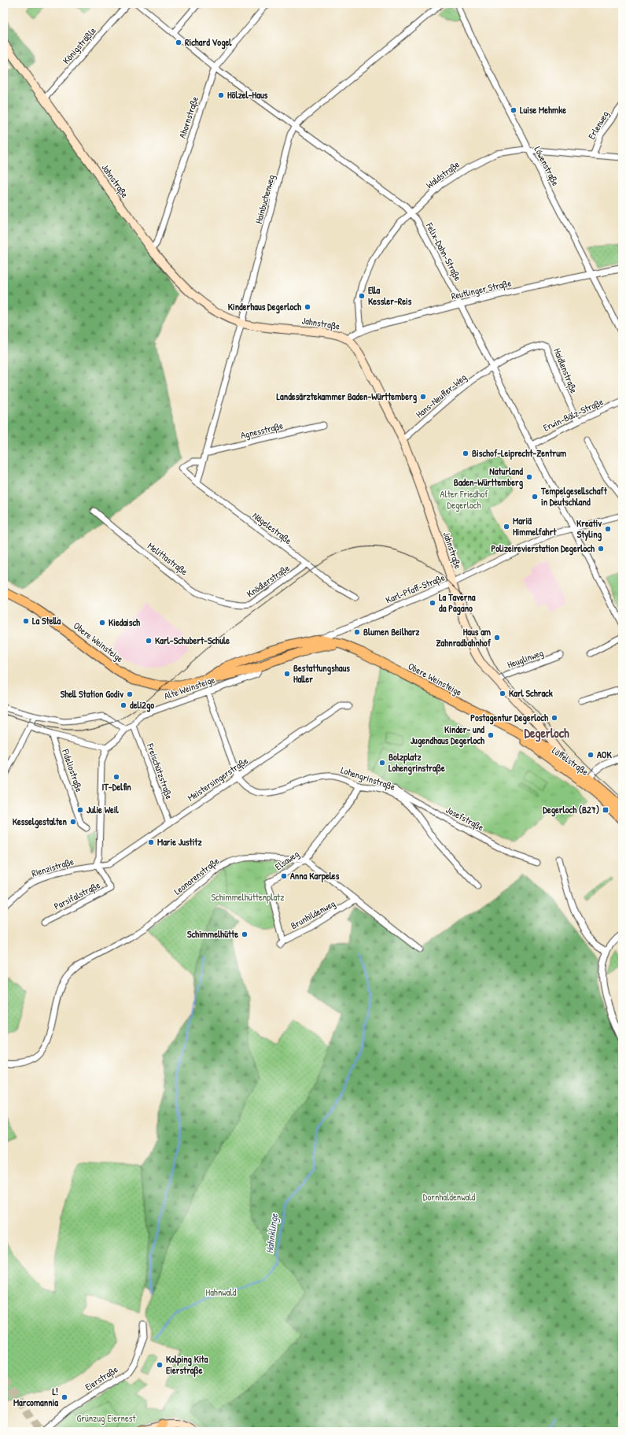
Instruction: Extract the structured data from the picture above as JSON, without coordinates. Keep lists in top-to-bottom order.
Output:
{
  "streets": {
    "main road": ["Jahnstraße", "Obere Weinsteige", "Löffelstraße"],
    "street": [
      "Königsträßle",
      "Ahornstraße",
      "Erlenweg",
      "Löwenstraße",
      "Waldstraße",
      "Hainbuchenweg",
      "Felix-Dahn-Straße",
      "Reutlinger Straße",
      "Haidlenstraße",
      "Hans-Neuffer-Weg",
      "Erwin-Bälz-Straße",
      "Agnesstraße",
      "Nägelestraße",
      "Melittastraße",
      "Knödlerstraße",
      "Karl-Pfaff-Straße",
      "Heuglinweg",
      "Alte Weinsteige",
      "Fideliostraße",
      "Freischützstraße",
      "Lohengrinstraße",
      "Meistersingerstraße",
      "Josefstraße",
      "Elsaweg",
      "Rienzistraße",
      "Leonorenstraße",
      "Parsifalstraße",
      "Brunhildenweg",
      "Eierstraße"
    ]
  },
  "crossings": [
    ["Königsträßle", "Jahnstraße"],
    ["Ahornstraße", "Jahnstraße"],
    ["Ahornstraße", "Felix-Dahn-Straße"],
    ["Erlenweg", "Waldstraße"],
    ["Löwenstraße", "Waldstraße"],
    ["Löwenstraße", "Reutlinger Straße"],
    ["Waldstraße", "Felix-Dahn-Straße"],
    ["Waldstraße", "Reutlinger Straße"],
    ["Jahnstraße", "Hainbuchenweg"],
    ["Jahnstraße", "Reutlinger Straße"],
    ["Jahnstraße", "Hans-Neuffer-Weg"],
    ["Jahnstraße", "Karl-Pfaff-Straße"],
    ["Jahnstraße", "Heuglinweg"],
    ["Jahnstraße", "Löffelstraße"],
    ["Hainbuchenweg", "Felix-Dahn-Straße"],
    ["Hainbuchenweg", "Agnesstraße"],
    ["Hainbuchenweg", "Nägelestraße"],
    ["Felix-Dahn-Straße", "Reutlinger Straße"],
    ["Felix-Dahn-Straße", "Haidlenstraße"],
    ["Felix-Dahn-Straße", "Hans-Neuffer-Weg"],
    ["Felix-Dahn-Straße", "Erwin-Bälz-Straße"],
    ["Felix-Dahn-Straße", "Karl-Pfaff-Straße"],
    ["Haidlenstraße", "Hans-Neuffer-Weg"],
    ["Haidlenstraße", "Erwin-Bälz-Straße"],
    ["Nägelestraße", "Knödlerstraße"],
    ["Melittastraße", "Knödlerstraße"],
    ["Karl-Pfaff-Straße", "Obere Weinsteige"],
    ["Obere Weinsteige", "Alte Weinsteige"],
    ["Obere Weinsteige", "Löffelstraße"],
    ["Alte Weinsteige", "Freischützstraße"],
    ["Alte Weinsteige", "Lohengrinstraße"],
    ["Freischützstraße", "Meistersingerstraße"],
    ["Lohengrinstraße", "Meistersingerstraße"],
    ["Lohengrinstraße", "Josefstraße"],
    ["Lohengrinstraße", "Elsaweg"],
    ["Meistersingerstraße", "Rienzistraße"],
    ["Meistersingerstraße", "Parsifalstraße"],
    ["Elsaweg", "Leonorenstraße"],
    ["Elsaweg", "Brunhildenweg"],
    ["Rienzistraße", "Parsifalstraße"]
  ],
  "districts": ["Degerloch"],
  "water": ["Hahnklinge"],
  "parks": [
    "Alter Friedhof Degerloch",
    "Schimmelhüttenplatz",
    "Dornhaldenwald",
    "Hahnwald",
    "Grünzug Eiernest"
  ],
  "places": {
    "other": [
      "Richard Vogel",
      "Hölzel-Haus",
      "Luise Mehmke",
      "Ella Kessler-Reis",
      "Kinderhaus Degerloch",
      "Landesärztekammer Baden-Württemberg",
      "Bischof-Leiprecht-Zentrum",
      "Naturland Baden-Württemberg",
      "Tempelgesellschaft in Deutschland",
      "Mariä Himmelfahrt",
      "Kreativ Styling",
      "Polizeirevierstation Degerloch",
      "La Taverna da Pagano",
      "La Stella",
      "Kiedaisch",
      "Blumen Beilharz",
      "Haus am Zahnradbahnhof",
      "Karl-Schubert-Schule",
      "Bestattungshaus Haller",
      "Karl Schrack",
      "Shell Station Godiv",
      "deli2go",
      "Postagentur Degerloch",
      "Kinder- und Jugendhaus Degerloch",
      "AOK",
      "Bolzplatz Lohengrinstraße",
      "IT-Delfin",
      "Julie Weil",
      "Kesselgestalten",
      "Marie Justitz",
      "Anna Karpeles",
      "Schimmelhütte",
      "Kolping Kita Eierstraße",
      "L! Marcomannia"
    ],
    "transit": ["Degerloch (B27)"]
  }
}
